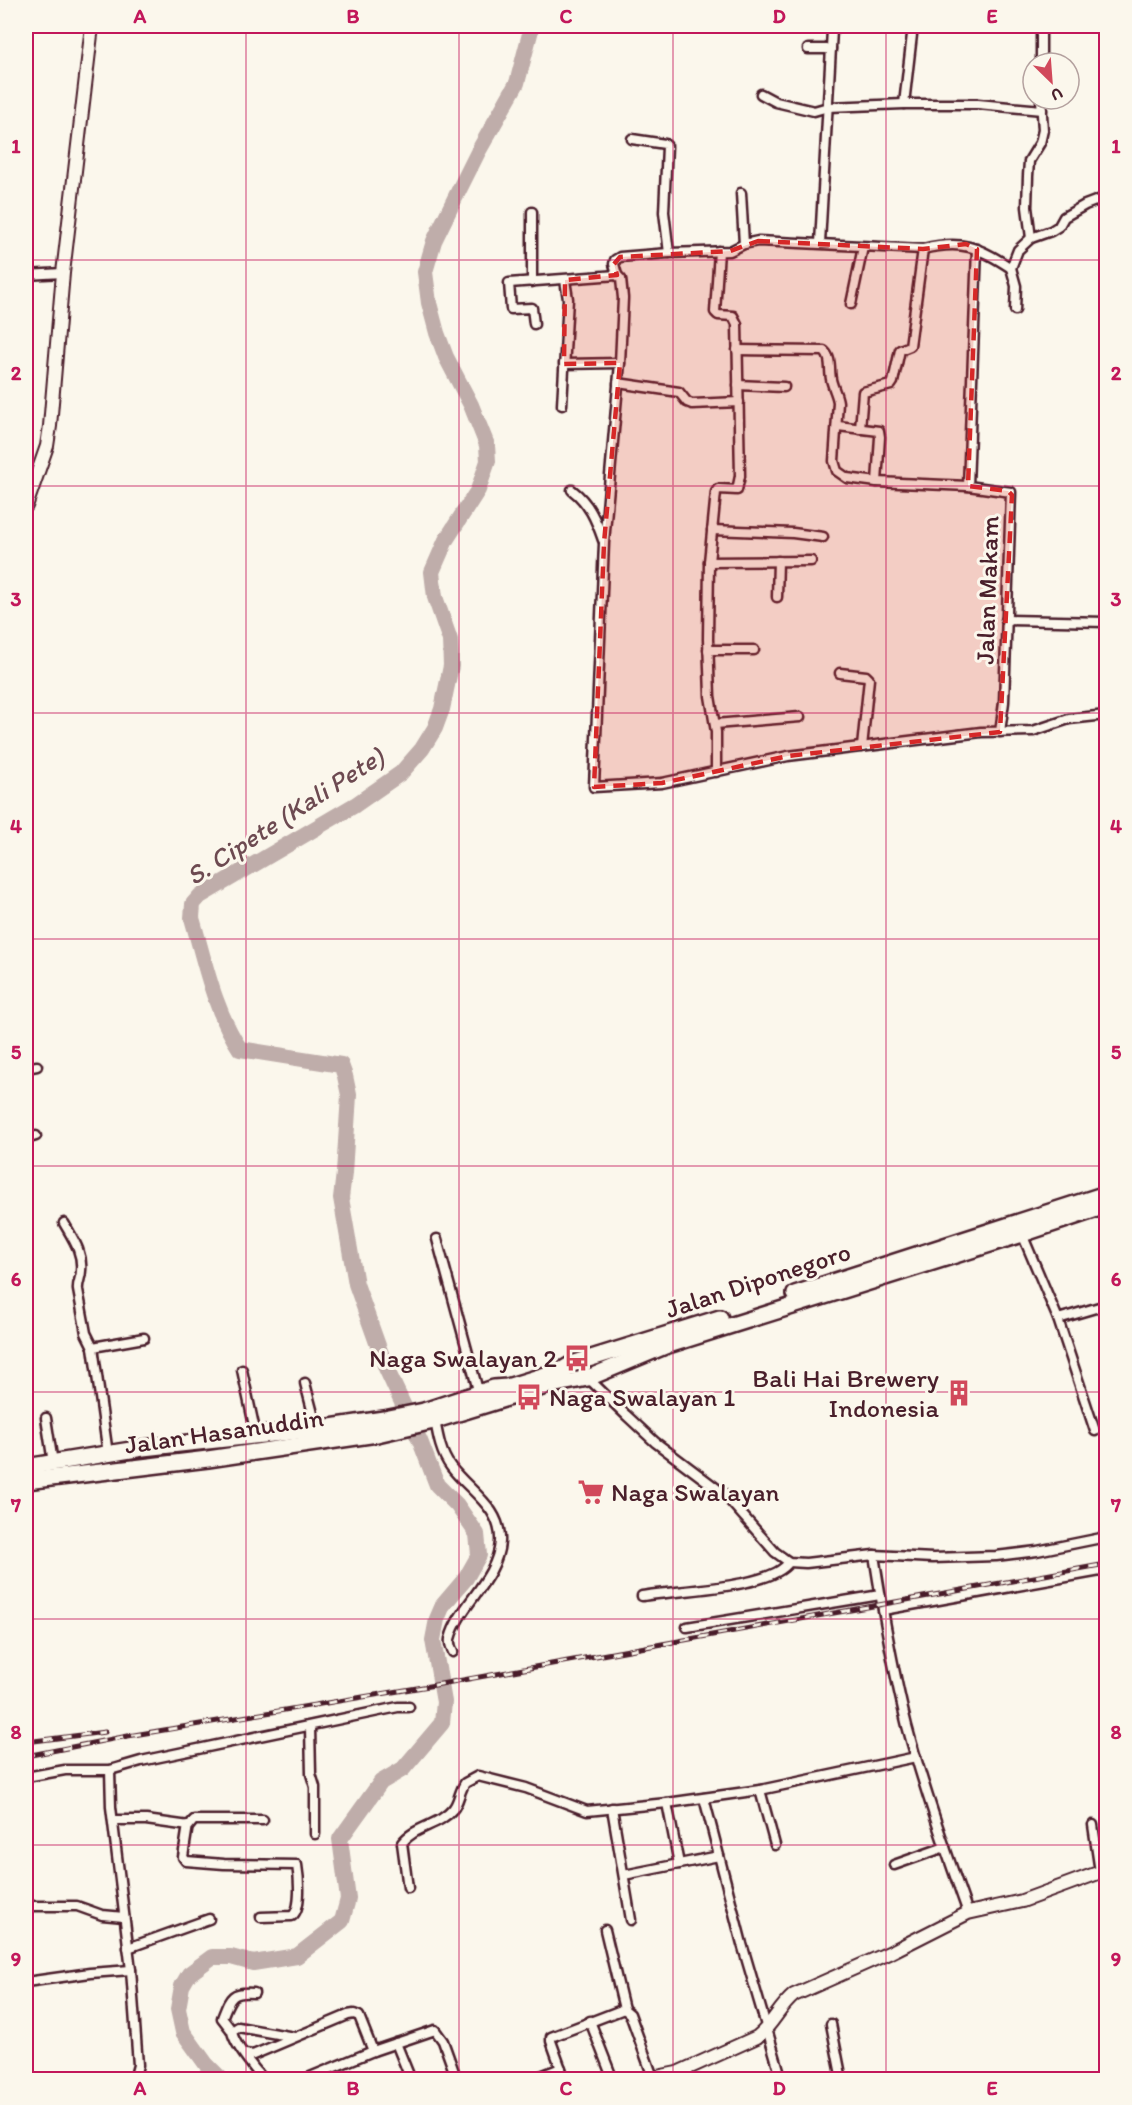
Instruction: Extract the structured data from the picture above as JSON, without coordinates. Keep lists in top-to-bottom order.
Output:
{
  "streets": {
    "highway": ["Jalan Diponegoro", "Jalan Hasanuddin"],
    "street": ["Jalan Makam"]
  },
  "crossings": [
    ["Jalan Diponegoro", "Jalan Hasanuddin"]
  ],
  "water": ["S. Cipete (Kali Pete)"],
  "places": {
    "bus stop": ["Naga Swalayan 2", "Naga Swalayan 1"],
    "building": ["Bali Hai Brewery Indonesia"],
    "supermarket": ["Naga Swalayan"]
  },
  "north": "bottom right",
  "grid": {
    "columns": [
      "A",
      "B",
      "C",
      "D",
      "E"
    ],
    "rows": [
      "1",
      "2",
      "3",
      "4",
      "5",
      "6",
      "7",
      "8",
      "9"
    ]
  }
}
